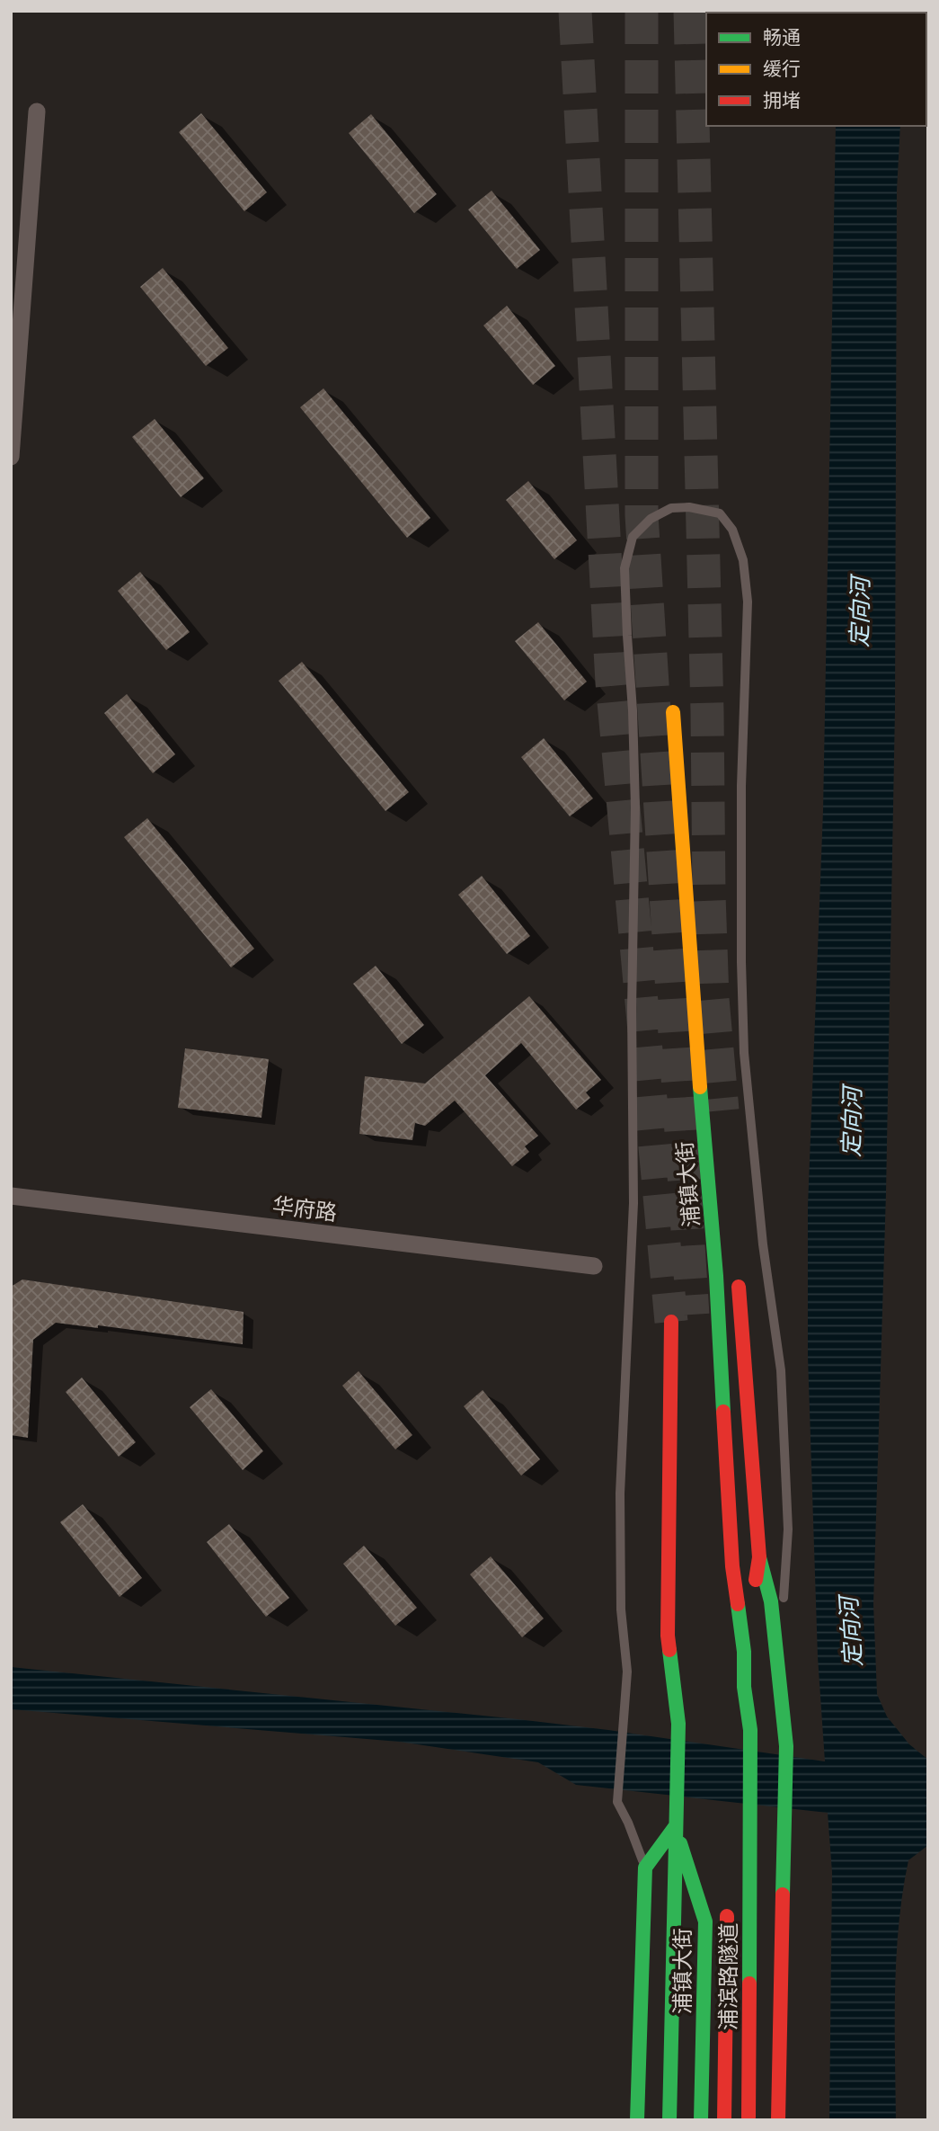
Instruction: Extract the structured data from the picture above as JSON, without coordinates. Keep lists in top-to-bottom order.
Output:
{
  "streets": {
    "main road": ["浦镇大街", "浦滨路隧道"],
    "street": ["华府路"]
  },
  "crossings": [
    ["浦镇大街", "浦滨路隧道"]
  ],
  "water": ["定向河"],
  "legend": ["畅通", "缓行", "拥堵"]
}
